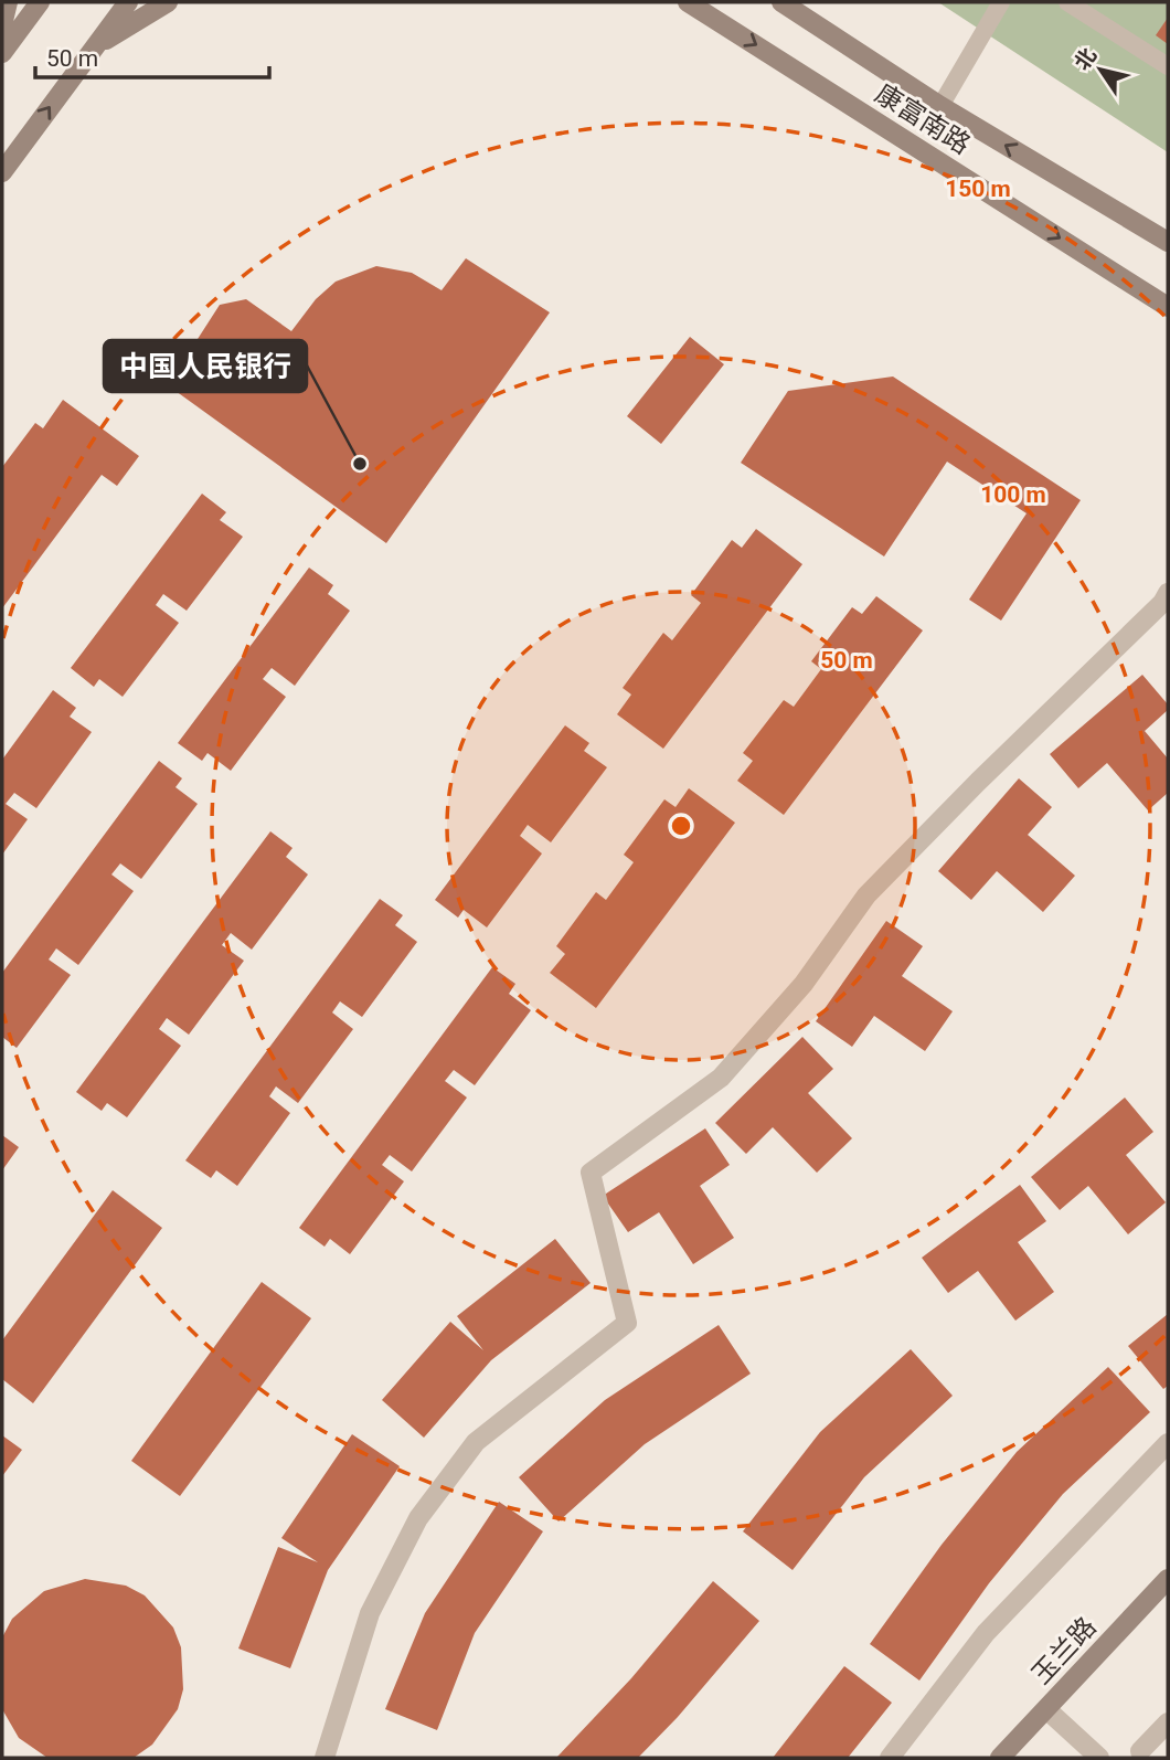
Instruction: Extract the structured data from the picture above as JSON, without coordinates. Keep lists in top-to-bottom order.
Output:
{
  "streets": {
    "main road": ["康富南路", "玉兰路"]
  },
  "places": ["中国人民银行"],
  "scale_bar": "50 m",
  "north": "top left",
  "rings": ["150 m", "100 m", "50 m"]
}
